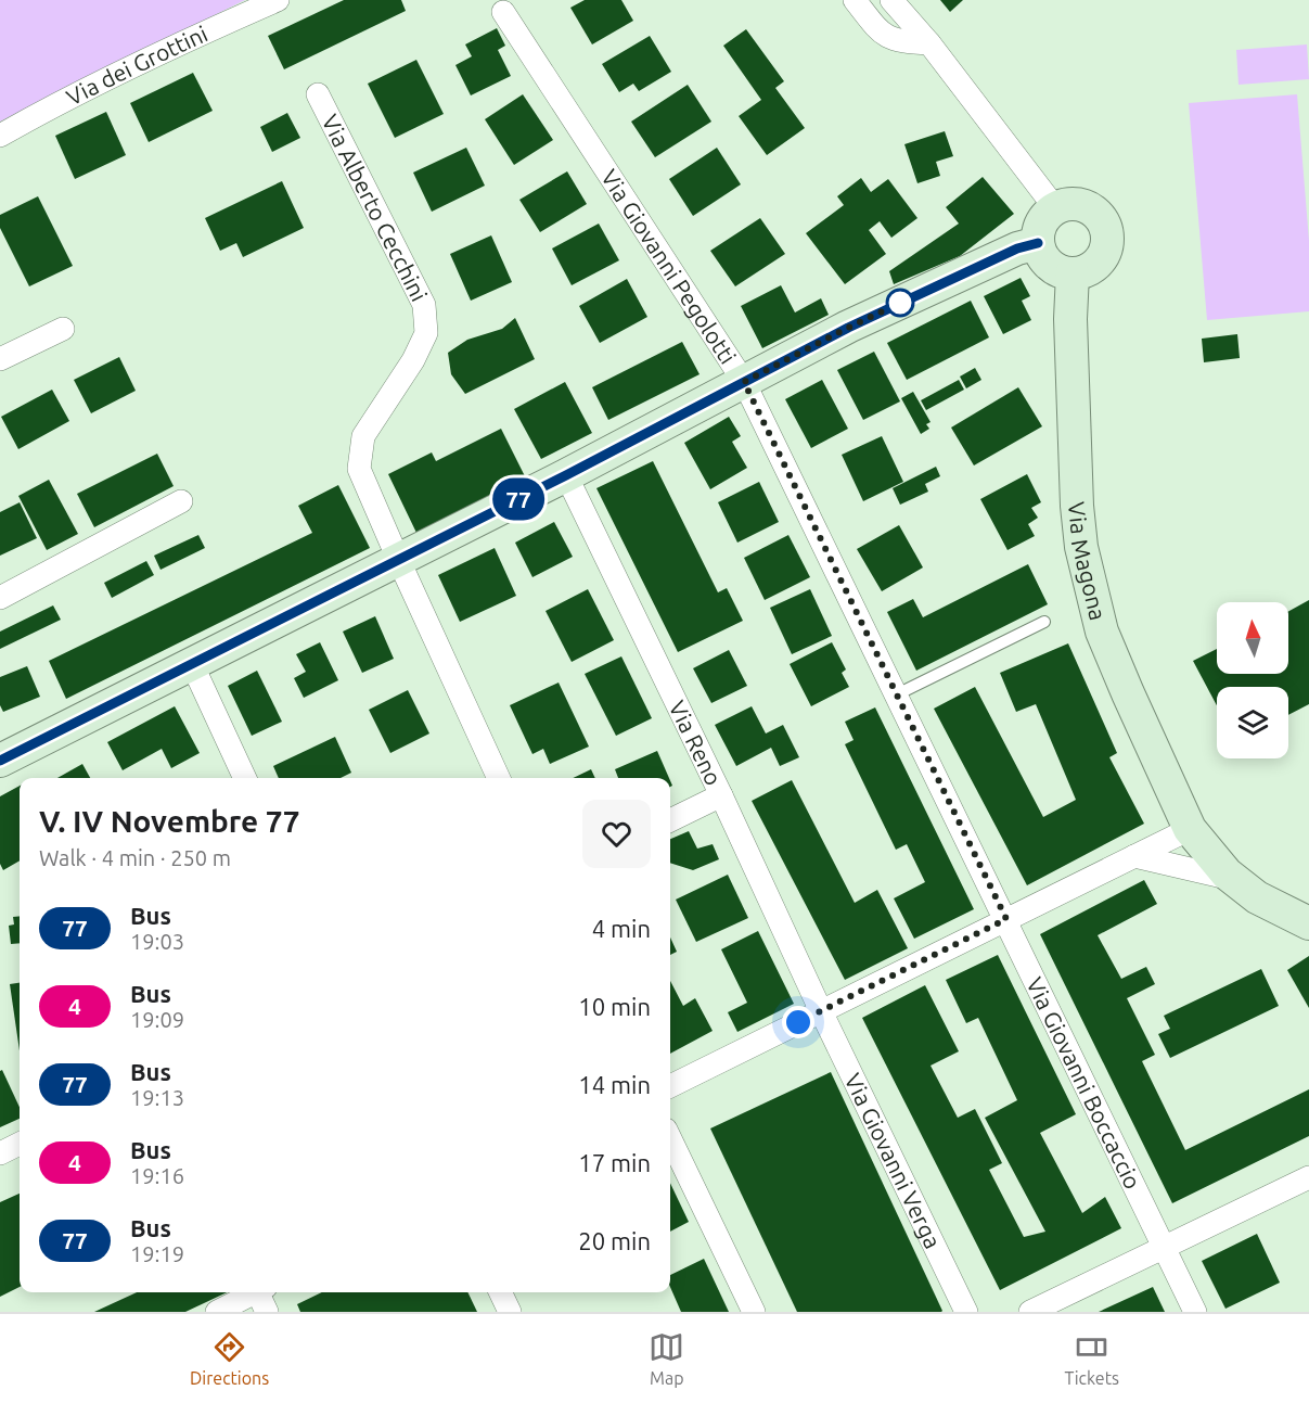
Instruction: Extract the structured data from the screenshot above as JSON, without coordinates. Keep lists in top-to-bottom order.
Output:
{
  "streets": {
    "main road": ["Via Magona"],
    "street": [
      "Via dei Grottini",
      "Via Alberto Cecchini",
      "Via Giovanni Pegolotti",
      "Via Reno",
      "Via Giovanni Boccaccio",
      "Via Giovanni Verga"
    ]
  },
  "crossings": [
    ["Via Giovanni Pegolotti", "Via Giovanni Boccaccio"],
    ["Via Reno", "Via Giovanni Verga"]
  ],
  "lines": ["bus line 77"],
  "north": "top",
  "page": {
    "on_map": "77",
    "heading": ["V. IV Novembre 77", "Walk · 4 min · 250 m"],
    "list": [
      {
        "mark": "77",
        "name": "Bus",
        "note": "19:03",
        "value": "4 min"
      },
      {
        "mark": "4",
        "name": "Bus",
        "note": "19:09",
        "value": "10 min"
      },
      {
        "mark": "77",
        "name": "Bus",
        "note": "19:13",
        "value": "14 min"
      },
      {
        "mark": "4",
        "name": "Bus",
        "note": "19:16",
        "value": "17 min"
      },
      {
        "mark": "77",
        "name": "Bus",
        "note": "19:19",
        "value": "20 min"
      }
    ],
    "tabs": ["Directions", "Map", "Tickets"]
  }
}
